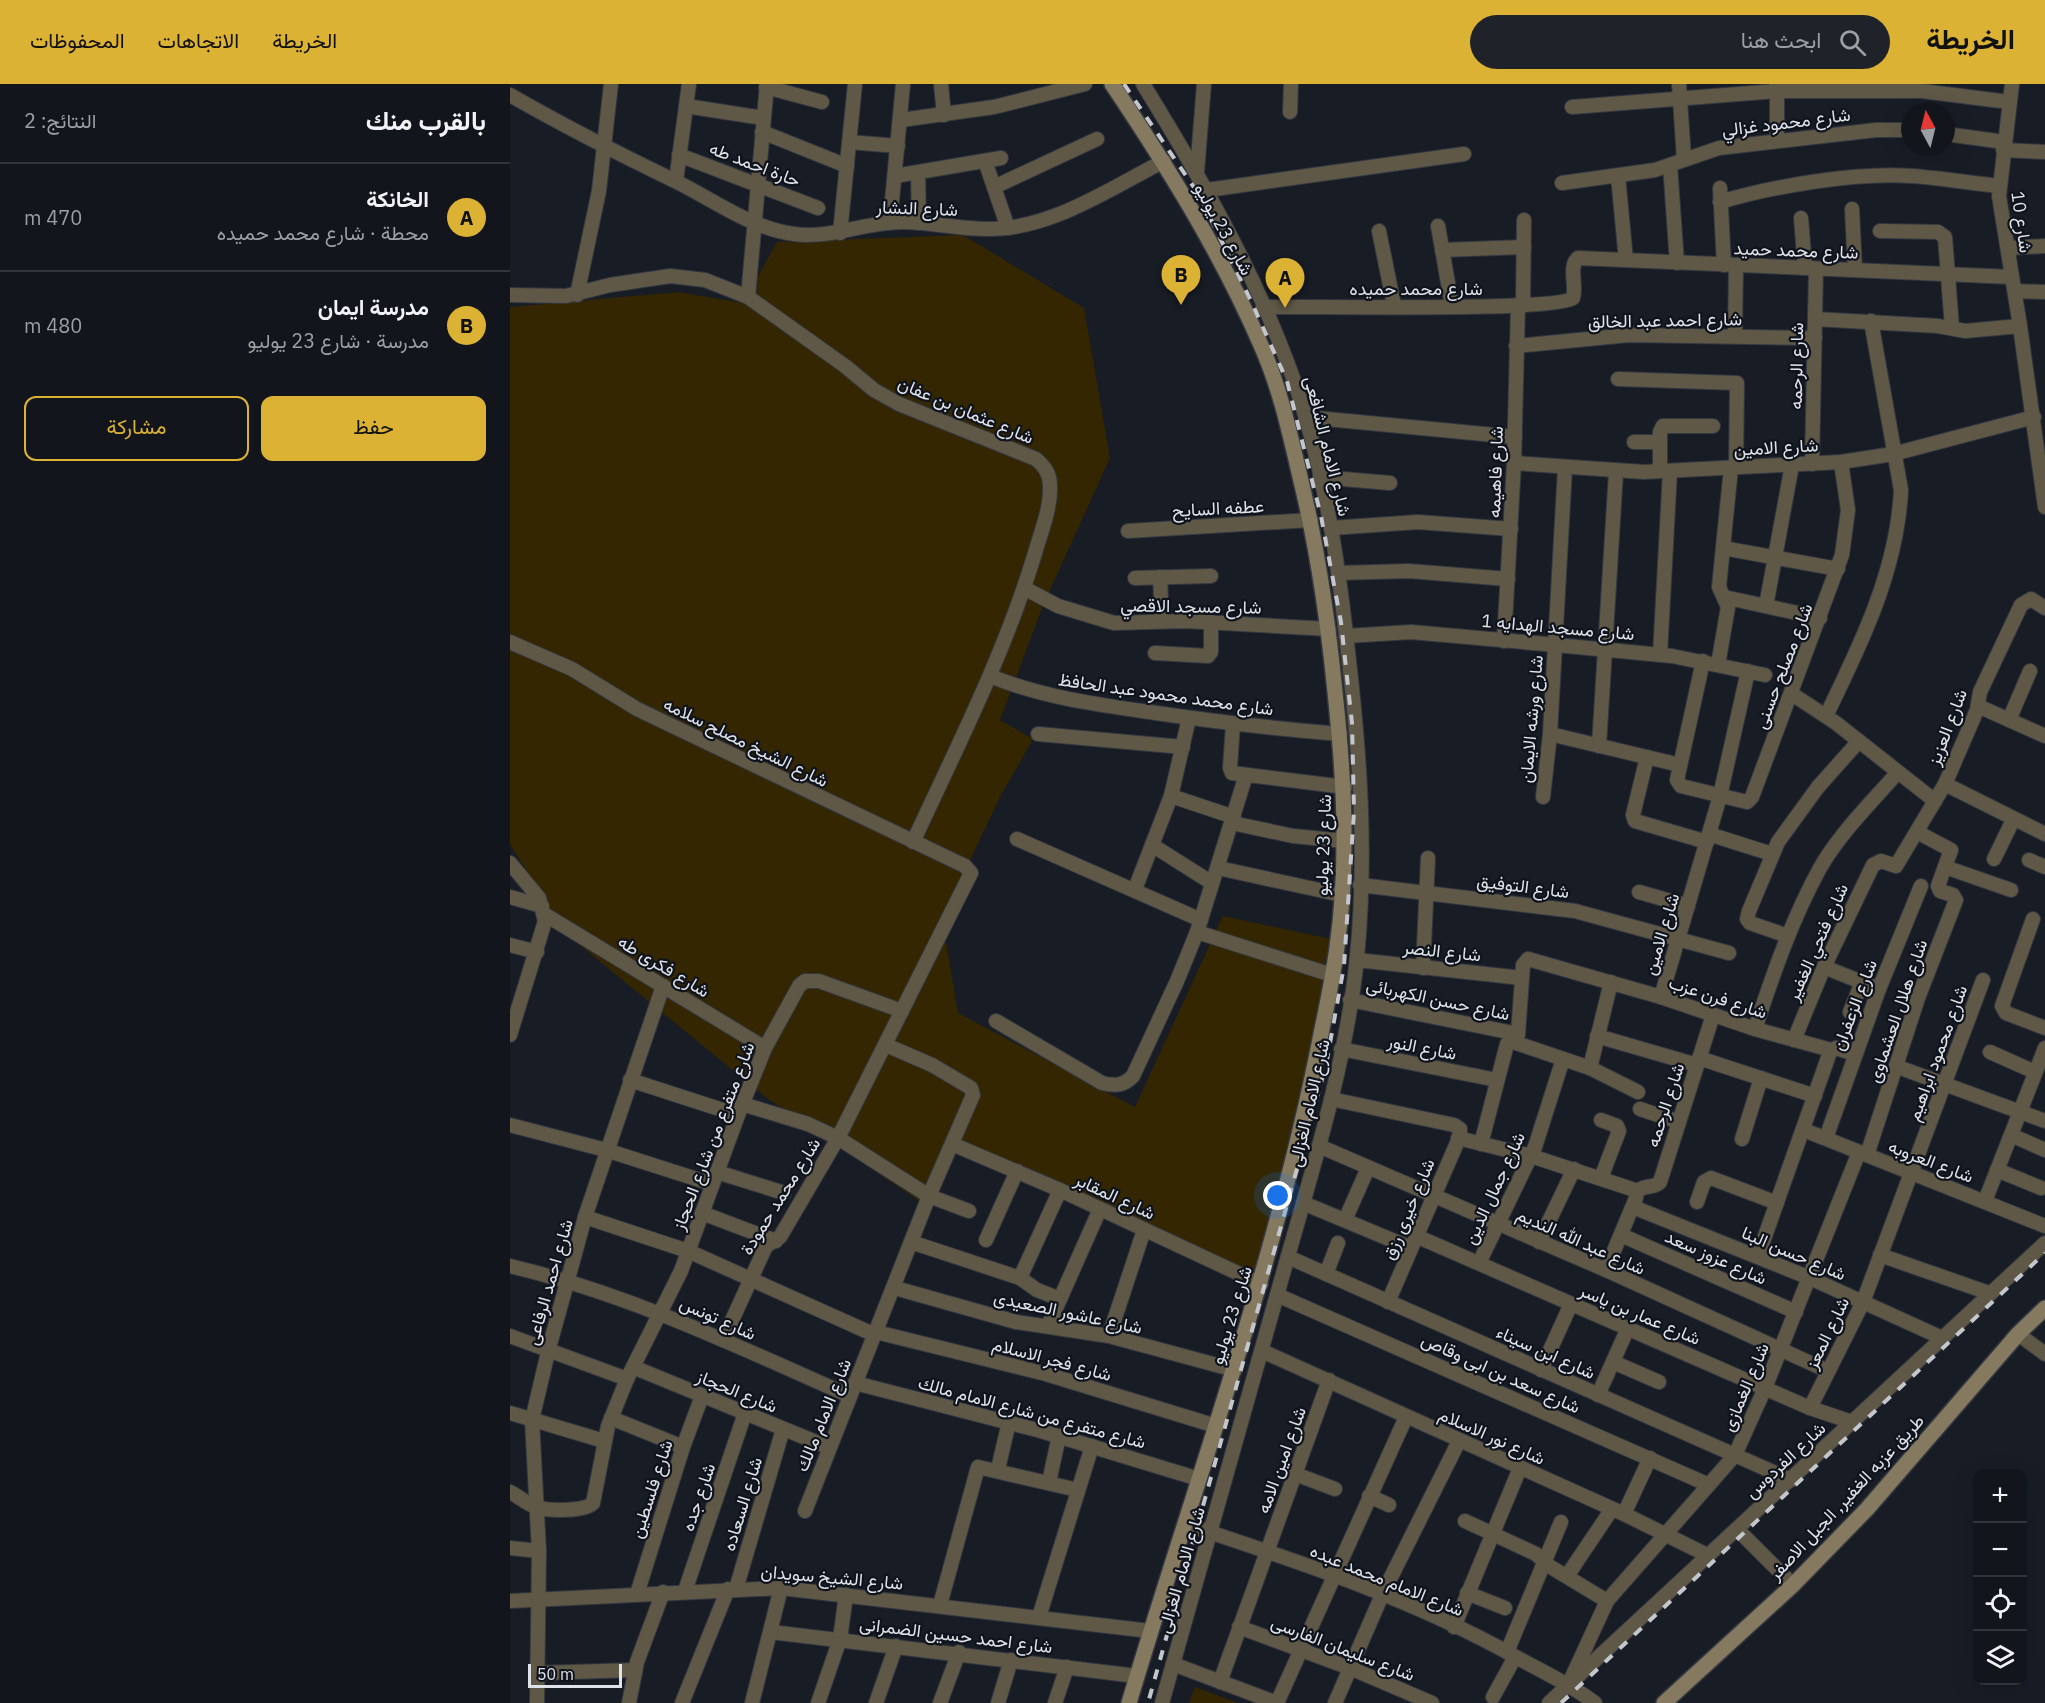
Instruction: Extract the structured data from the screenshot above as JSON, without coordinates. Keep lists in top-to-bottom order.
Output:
{
  "streets": {
    "street": [
      "شارع محمود غزالي",
      "حارة احمد طه",
      "شارع النشار",
      "شارع 10",
      "شارع 23 يوليو",
      "شارع محمد حميد",
      "شارع محمد حميده",
      "شارع احمد عبد الخالق",
      "شارع الرحمه",
      "شارع عثمان بن عفان",
      "شارع الامام الشافعى",
      "شارع الامين",
      "شارع فاهيمه",
      "عطفه السايح",
      "شارع مسجد الاقصي",
      "شارع مسجد الهدايه 1",
      "شارع مصلح حسنى",
      "شارع محمد محمود عبد الحافظ",
      "شارع ورشه الايمان",
      "شارع العزيز",
      "شارع الشيخ مصلح سلامه",
      "شارع التوفيق",
      "شارع فتحي الغفير",
      "شارع النصر",
      "شارع فكرى طه",
      "شارع فرن عزب",
      "شارع حسن الكهربائى",
      "شارع الزعفران",
      "شارع هلال العشماوى",
      "شارع النور",
      "شارع محمود ابراهيم",
      "شارع الامام الغزالى",
      "شارع متفرع من شارع الحجاز",
      "شارع العروبه",
      "شارع جمال الدين",
      "شارع محمد حمودة",
      "شارع المقابر",
      "شارع خيرى رزق",
      "شارع عبد الله النديم",
      "شارع حسن البنا",
      "شارع عزوز سعد",
      "شارع احمد الرفاعى",
      "شارع عاشور الصعيدى",
      "شارع عمار بن ياسر",
      "شارع تونس",
      "شارع المعز",
      "شارع ابن سيناء",
      "شارع فجر الاسلام",
      "شارع سعد بن ابى وقاص",
      "شارع الغمازى",
      "شارع الحجاز",
      "شارع متفرع من شارع الامام مالك",
      "شارع الامام مالك",
      "شارع نور الاسلام",
      "شارع امين الامه",
      "شارع الفردوس",
      "شارع فلسطين",
      "شارع جده",
      "طريق عزبه الغفير, الجبل الاصفر",
      "شارع السعاده",
      "شارع الشيخ سويدان",
      "شارع الامام محمد عبده",
      "شارع احمد حسين الضمرانى",
      "شارع سليمان الفارسى"
    ]
  },
  "crossings": [
    ["شارع النشار", "شارع 23 يوليو"],
    ["شارع 10", "شارع محمد حميد"],
    ["شارع 10", "شارع الامين"],
    ["شارع 23 يوليو", "عطفه السايح"],
    ["شارع 23 يوليو", "شارع مسجد الاقصي"],
    ["شارع 23 يوليو", "شارع محمد محمود عبد الحافظ"],
    ["شارع 23 يوليو", "شارع المقابر"],
    ["شارع 23 يوليو", "شارع عاشور الصعيدى"],
    ["شارع 23 يوليو", "شارع فجر الاسلام"],
    ["شارع 23 يوليو", "شارع متفرع من شارع الامام مالك"],
    ["شارع 23 يوليو", "شارع الشيخ سويدان"],
    ["شارع 23 يوليو", "شارع الامام محمد عبده"],
    ["شارع 23 يوليو", "شارع احمد حسين الضمرانى"],
    ["شارع محمد حميد", "شارع محمد حميده"],
    ["شارع محمد حميد", "شارع الرحمه"],
    ["شارع محمد حميده", "شارع الامام الشافعى"],
    ["شارع محمد حميده", "شارع فاهيمه"],
    ["شارع احمد عبد الخالق", "شارع الرحمه"],
    ["شارع احمد عبد الخالق", "شارع فاهيمه"],
    ["شارع الرحمه", "شارع الامين"],
    ["شارع الرحمه", "شارع فرن عزب"],
    ["شارع عثمان بن عفان", "شارع مسجد الاقصي"],
    ["شارع عثمان بن عفان", "شارع محمد محمود عبد الحافظ"],
    ["شارع عثمان بن عفان", "شارع الشيخ مصلح سلامه"],
    ["شارع الامام الشافعى", "شارع مسجد الهدايه 1"],
    ["شارع الامام الشافعى", "شارع الامام الغزالى"],
    ["شارع الامين", "شارع فاهيمه"],
    ["شارع الامين", "شارع مسجد الهدايه 1"],
    ["شارع الامين", "شارع مصلح حسنى"],
    ["شارع الامين", "شارع ورشه الايمان"],
    ["شارع الامين", "شارع التوفيق"],
    ["شارع الامين", "شارع فرن عزب"],
    ["شارع فاهيمه", "شارع مسجد الهدايه 1"],
    ["شارع مسجد الهدايه 1", "شارع ورشه الايمان"],
    ["شارع مسجد الهدايه 1", "شارع الامام الغزالى"],
    ["شارع العزيز", "شارع فتحي الغفير"],
    ["شارع الشيخ مصلح سلامه", "شارع متفرع من شارع الحجاز"],
    ["شارع التوفيق", "شارع الامام الغزالى"],
    ["شارع فتحي الغفير", "شارع فرن عزب"],
    ["شارع النصر", "شارع فرن عزب"],
    ["شارع النصر", "شارع الامام الغزالى"],
    ["شارع فكرى طه", "شارع متفرع من شارع الحجاز"],
    ["شارع فكرى طه", "شارع احمد الرفاعى"],
    ["شارع فرن عزب", "شارع الزعفران"],
    ["شارع حسن الكهربائى", "شارع الامام الغزالى"],
    ["شارع حسن الكهربائى", "شارع جمال الدين"],
    ["شارع الزعفران", "شارع العروبه"],
    ["شارع هلال العشماوى", "شارع العروبه"],
    ["شارع هلال العشماوى", "شارع الغمازى"],
    ["شارع النور", "شارع الامام الغزالى"],
    ["شارع محمود ابراهيم", "شارع العروبه"],
    ["شارع محمود ابراهيم", "شارع المعز"],
    ["شارع الامام الغزالى", "شارع عبد الله النديم"],
    ["شارع الامام الغزالى", "شارع عمار بن ياسر"],
    ["شارع الامام الغزالى", "شارع ابن سيناء"],
    ["شارع الامام الغزالى", "شارع سعد بن ابى وقاص"],
    ["شارع الامام الغزالى", "شارع نور الاسلام"],
    ["شارع الامام الغزالى", "شارع الامام محمد عبده"],
    ["شارع متفرع من شارع الحجاز", "شارع احمد الرفاعى"],
    ["شارع متفرع من شارع الحجاز", "شارع تونس"],
    ["شارع متفرع من شارع الحجاز", "شارع فجر الاسلام"],
    ["شارع متفرع من شارع الحجاز", "شارع الحجاز"],
    ["شارع العروبه", "شارع المعز"],
    ["شارع العروبه", "شارع الغمازى"],
    ["شارع جمال الدين", "شارع عبد الله النديم"],
    ["شارع جمال الدين", "شارع عمار بن ياسر"],
    ["شارع محمد حمودة", "شارع تونس"],
    ["شارع محمد حمودة", "شارع فجر الاسلام"],
    ["شارع خيرى رزق", "شارع عبد الله النديم"],
    ["شارع خيرى رزق", "شارع عمار بن ياسر"],
    ["شارع خيرى رزق", "شارع ابن سيناء"],
    ["شارع عبد الله النديم", "شارع المعز"],
    ["شارع عبد الله النديم", "شارع الغمازى"],
    ["شارع حسن البنا", "شارع المعز"],
    ["شارع حسن البنا", "شارع الغمازى"],
    ["شارع حسن البنا", "شارع الفردوس"],
    ["شارع عزوز سعد", "شارع الغمازى"],
    ["شارع احمد الرفاعى", "شارع تونس"],
    ["شارع احمد الرفاعى", "شارع فجر الاسلام"],
    ["شارع احمد الرفاعى", "شارع الحجاز"],
    ["شارع احمد الرفاعى", "شارع الشيخ سويدان"],
    ["شارع عمار بن ياسر", "شارع المعز"],
    ["شارع عمار بن ياسر", "شارع الغمازى"],
    ["شارع عمار بن ياسر", "شارع الفردوس"],
    ["شارع تونس", "شارع متفرع من شارع الامام مالك"],
    ["شارع تونس", "شارع الامام مالك"],
    ["شارع ابن سيناء", "شارع الغمازى"],
    ["شارع ابن سيناء", "شارع الفردوس"],
    ["شارع فجر الاسلام", "شارع الامام مالك"],
    ["شارع سعد بن ابى وقاص", "شارع الغمازى"],
    ["شارع الغمازى", "شارع نور الاسلام"],
    ["شارع الغمازى", "شارع الفردوس"],
    ["شارع الغمازى", "شارع الامام محمد عبده"],
    ["شارع الحجاز", "شارع الامام مالك"],
    ["شارع الحجاز", "شارع فلسطين"],
    ["شارع الحجاز", "شارع جده"],
    ["شارع الحجاز", "شارع السعاده"],
    ["شارع متفرع من شارع الامام مالك", "شارع الامام مالك"],
    ["شارع نور الاسلام", "شارع امين الامه"],
    ["شارع نور الاسلام", "شارع الفردوس"],
    ["شارع امين الامه", "شارع الامام محمد عبده"],
    ["شارع امين الامه", "شارع سليمان الفارسى"],
    ["شارع الفردوس", "شارع الامام محمد عبده"],
    ["شارع فلسطين", "شارع الشيخ سويدان"],
    ["شارع جده", "شارع الشيخ سويدان"],
    ["شارع السعاده", "شارع الشيخ سويدان"]
  ],
  "scale_bar": "50 m",
  "north": "top",
  "page": {
    "header": "الخريطة",
    "search": "ابحث هنا",
    "nav": ["الخريطة", "الاتجاهات", "المحفوظات"],
    "heading": ["بالقرب منك", "النتائج: 2"],
    "list": [
      {
        "mark": "A",
        "name": "الخانكة",
        "note": "محطة · شارع محمد حميده",
        "value": "470 m"
      },
      {
        "mark": "B",
        "name": "مدرسة ايمان",
        "note": "مدرسة · شارع 23 يوليو",
        "value": "480 m"
      }
    ],
    "pins": ["B", "A"],
    "buttons": ["حفظ", "مشاركة"],
    "map_buttons": ["+", "−"],
    "scale": "50 m"
  }
}
